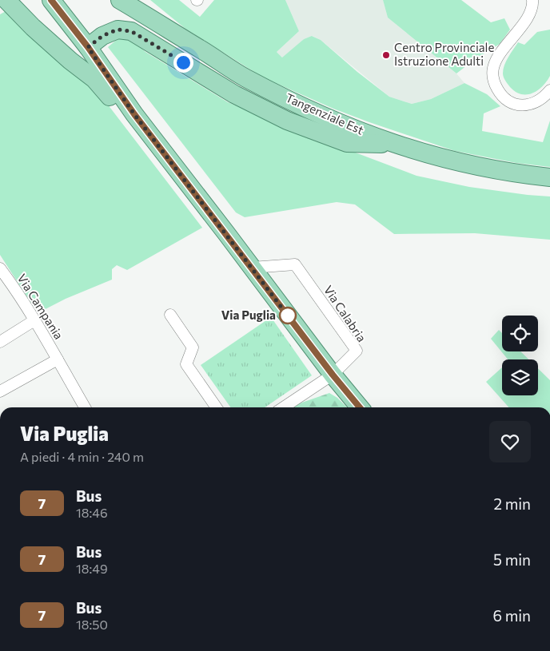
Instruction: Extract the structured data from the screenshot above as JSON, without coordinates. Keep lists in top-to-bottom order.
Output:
{
  "streets": {
    "main road": ["Tangenziale Est"],
    "street": ["Via Campania", "Via Calabria"]
  },
  "places": ["Centro Provinciale Istruzione Adulti", "Via Puglia"],
  "lines": ["bus line 7"],
  "page": {
    "heading": ["Via Puglia", "A piedi · 4 min · 240 m"],
    "list": [
      {
        "mark": "7",
        "name": "Bus",
        "note": "18:46",
        "value": "2 min"
      },
      {
        "mark": "7",
        "name": "Bus",
        "note": "18:49",
        "value": "5 min"
      },
      {
        "mark": "7",
        "name": "Bus",
        "note": "18:50",
        "value": "6 min"
      }
    ]
  }
}
